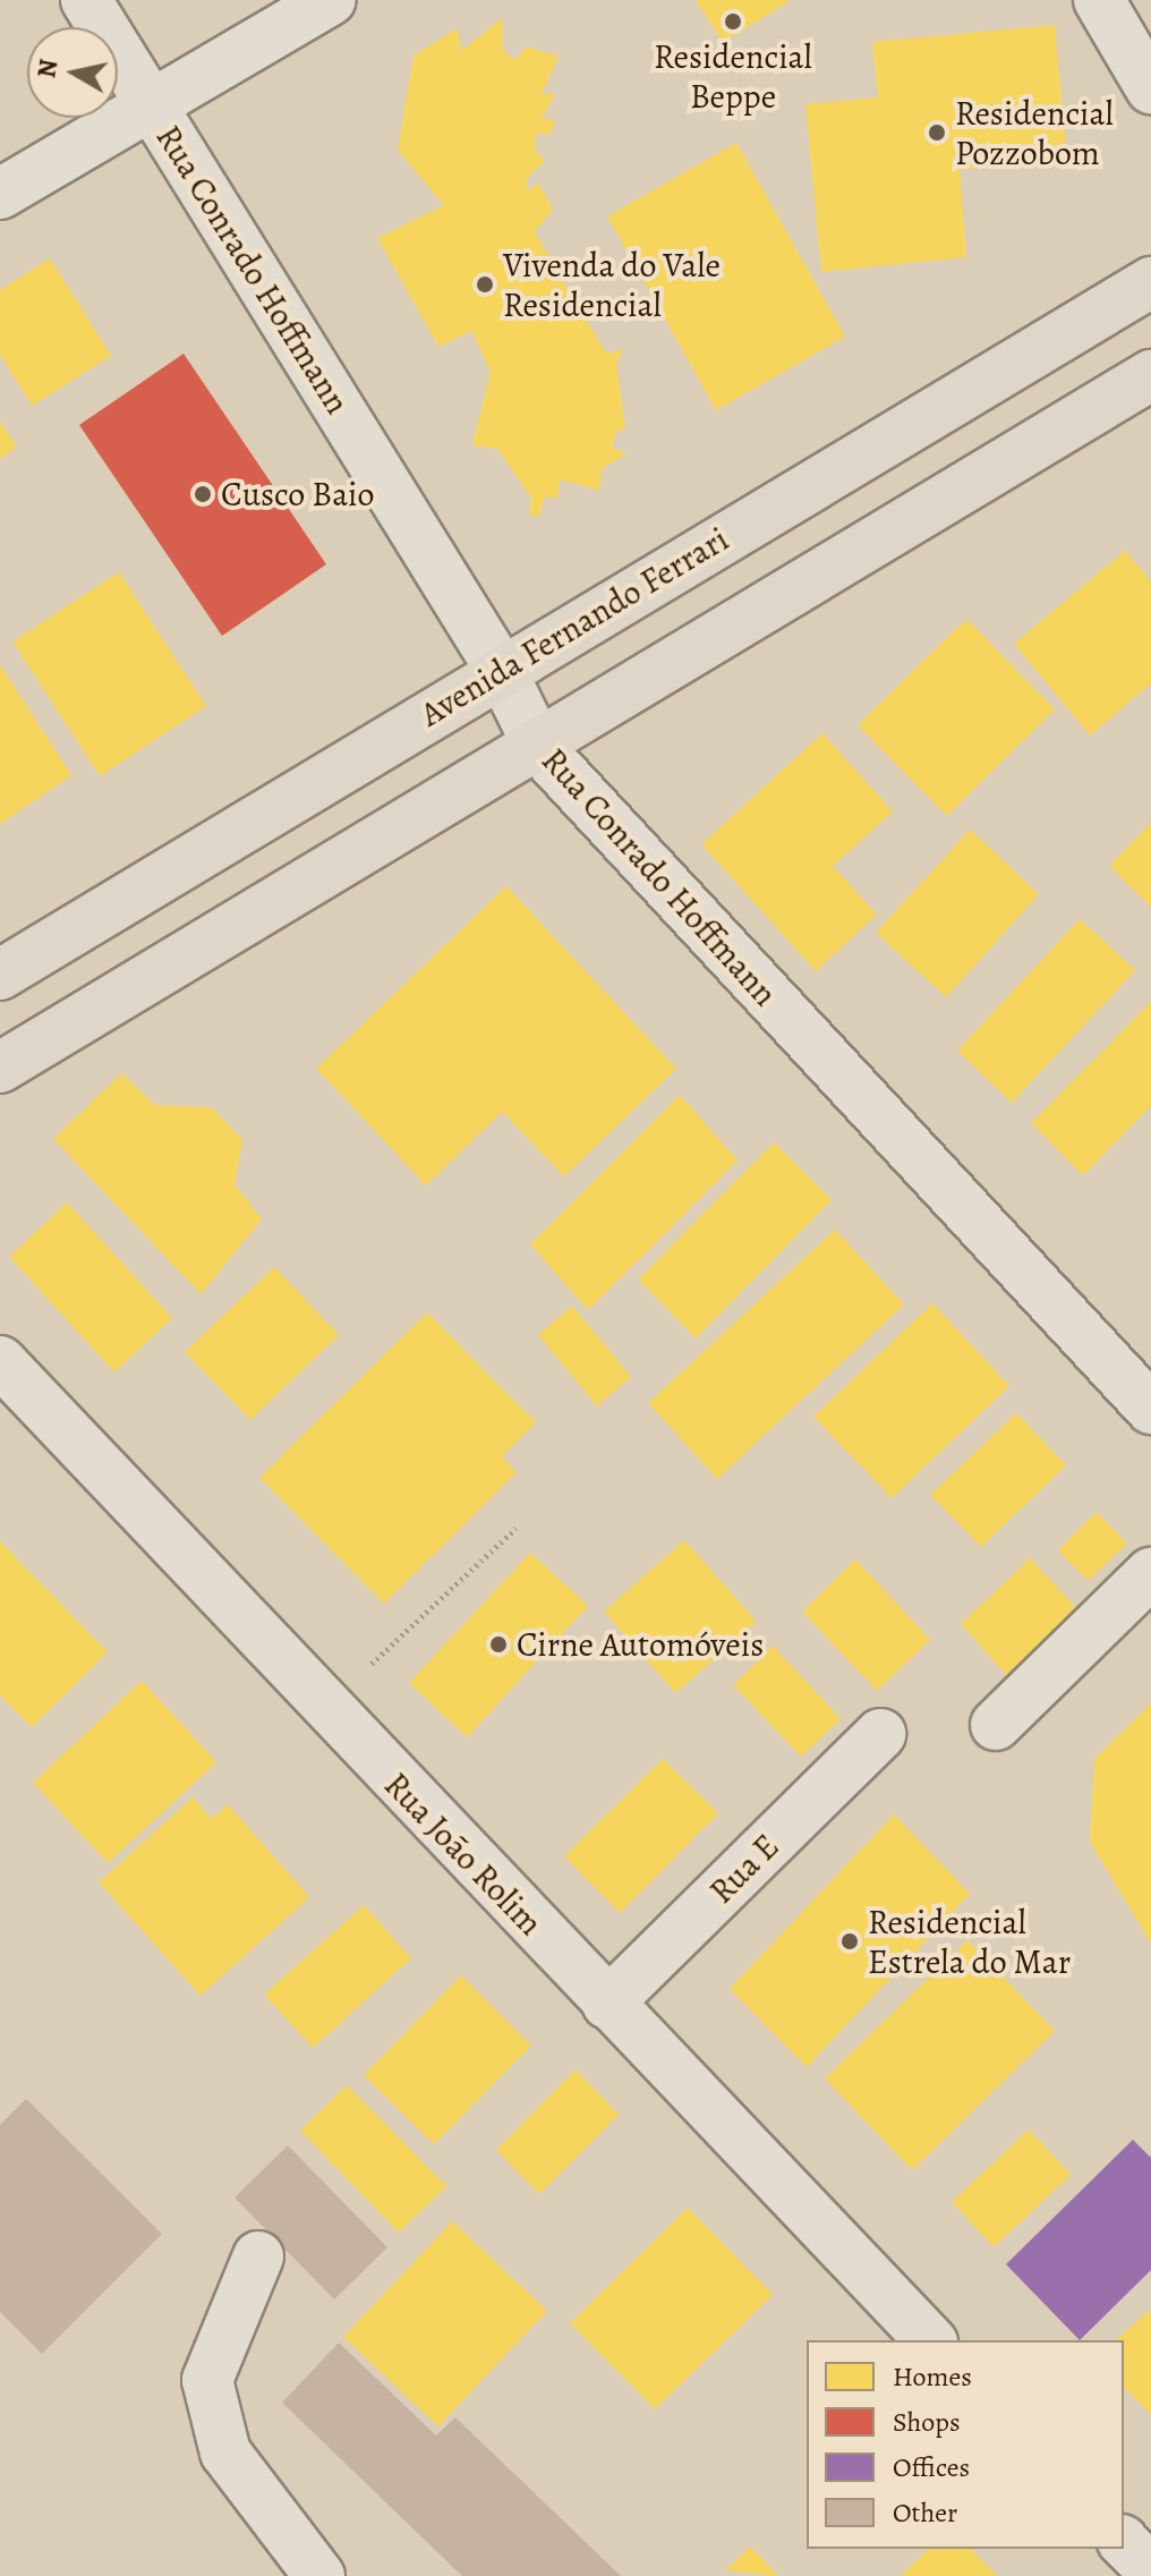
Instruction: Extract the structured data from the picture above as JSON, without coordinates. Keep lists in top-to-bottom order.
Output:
{
  "streets": {
    "main road": ["Avenida Fernando Ferrari"],
    "street": ["Rua Conrado Hoffmann", "Rua João Rolim", "Rua E"]
  },
  "crossings": [
    ["Rua Conrado Hoffmann", "Avenida Fernando Ferrari"],
    ["Rua João Rolim", "Rua E"]
  ],
  "places": [
    "Residencial Beppe",
    "Residencial Pozzobom",
    "Vivenda do Vale Residencial",
    "Cusco Baio",
    "Cirne Automóveis",
    "Residencial Estrela do Mar"
  ],
  "legend": [
    "Homes",
    "Shops",
    "Offices",
    "Other"
  ],
  "north": "left"
}
